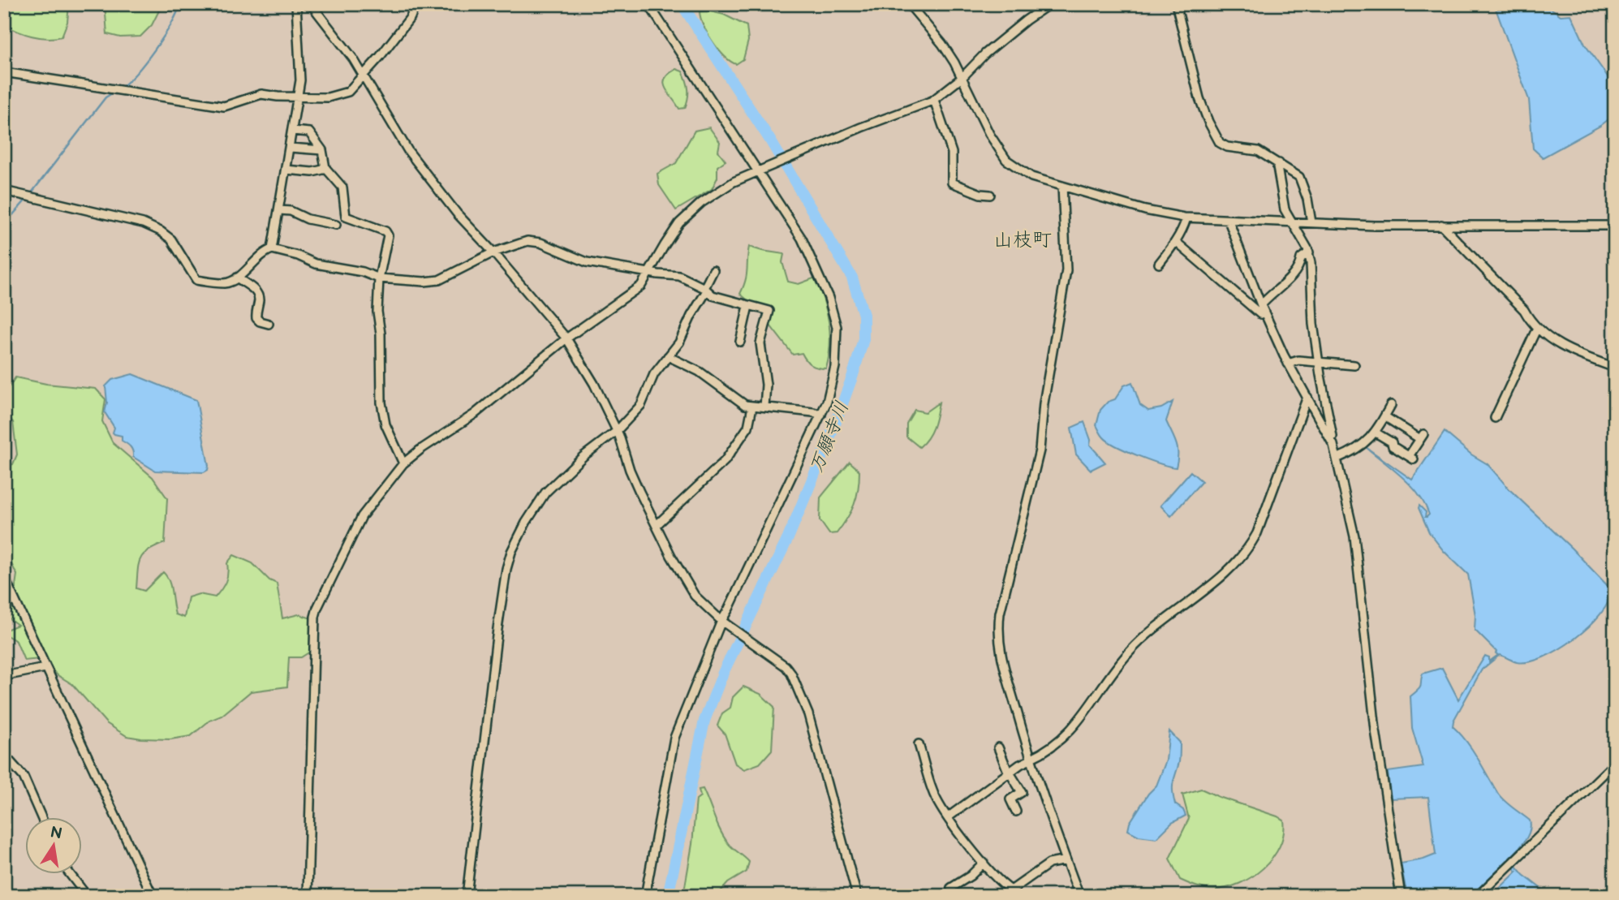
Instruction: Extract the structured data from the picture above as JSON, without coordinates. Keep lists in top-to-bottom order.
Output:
{
  "districts": ["山枝町"],
  "water": ["万願寺川"],
  "north": "top"
}
